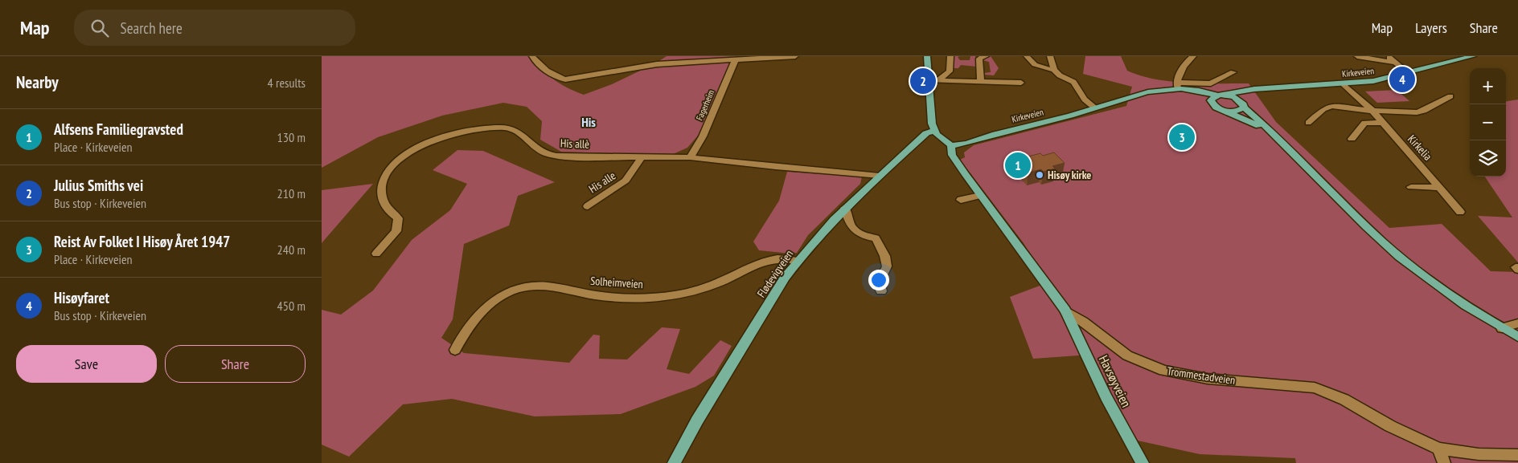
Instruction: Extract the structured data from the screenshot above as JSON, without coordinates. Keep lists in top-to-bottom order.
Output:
{
  "streets": {
    "main road": [
      "Kirkeveien",
      "Flødevigveien",
      "Trommestadveien",
      "Havsøyveien"
    ],
    "street": [
      "Fagerheim",
      "His allè",
      "Kirkelia",
      "His alle",
      "Solheimveien"
    ]
  },
  "crossings": [
    ["Kirkeveien", "Kirkelia"],
    ["Kirkeveien", "Trommestadveien"],
    ["Fagerheim", "His allè"],
    ["His allè", "His alle"],
    ["His allè", "Flødevigveien"],
    ["Flødevigveien", "Solheimveien"],
    ["Trommestadveien", "Havsøyveien"]
  ],
  "districts": ["His"],
  "places": ["Hisøy kirke"],
  "page": {
    "header": "Map",
    "search": "Search here",
    "nav": ["Map", "Layers", "Share"],
    "heading": ["Nearby", "4 results"],
    "pins": [
      "4",
      "2",
      "3",
      "1"
    ],
    "map_buttons": ["+", "−"],
    "list": [
      {
        "mark": "1",
        "name": "Alfsens Familiegravsted",
        "note": "Place · Kirkeveien",
        "value": "130 m"
      },
      {
        "mark": "2",
        "name": "Julius Smiths vei",
        "note": "Bus stop · Kirkeveien",
        "value": "210 m"
      },
      {
        "mark": "3",
        "name": "Reist Av Folket I Hisøy Året 1947",
        "note": "Place · Kirkeveien",
        "value": "240 m"
      },
      {
        "mark": "4",
        "name": "Hisøyfaret",
        "note": "Bus stop · Kirkeveien",
        "value": "450 m"
      }
    ],
    "buttons": ["Save", "Share"]
  }
}
